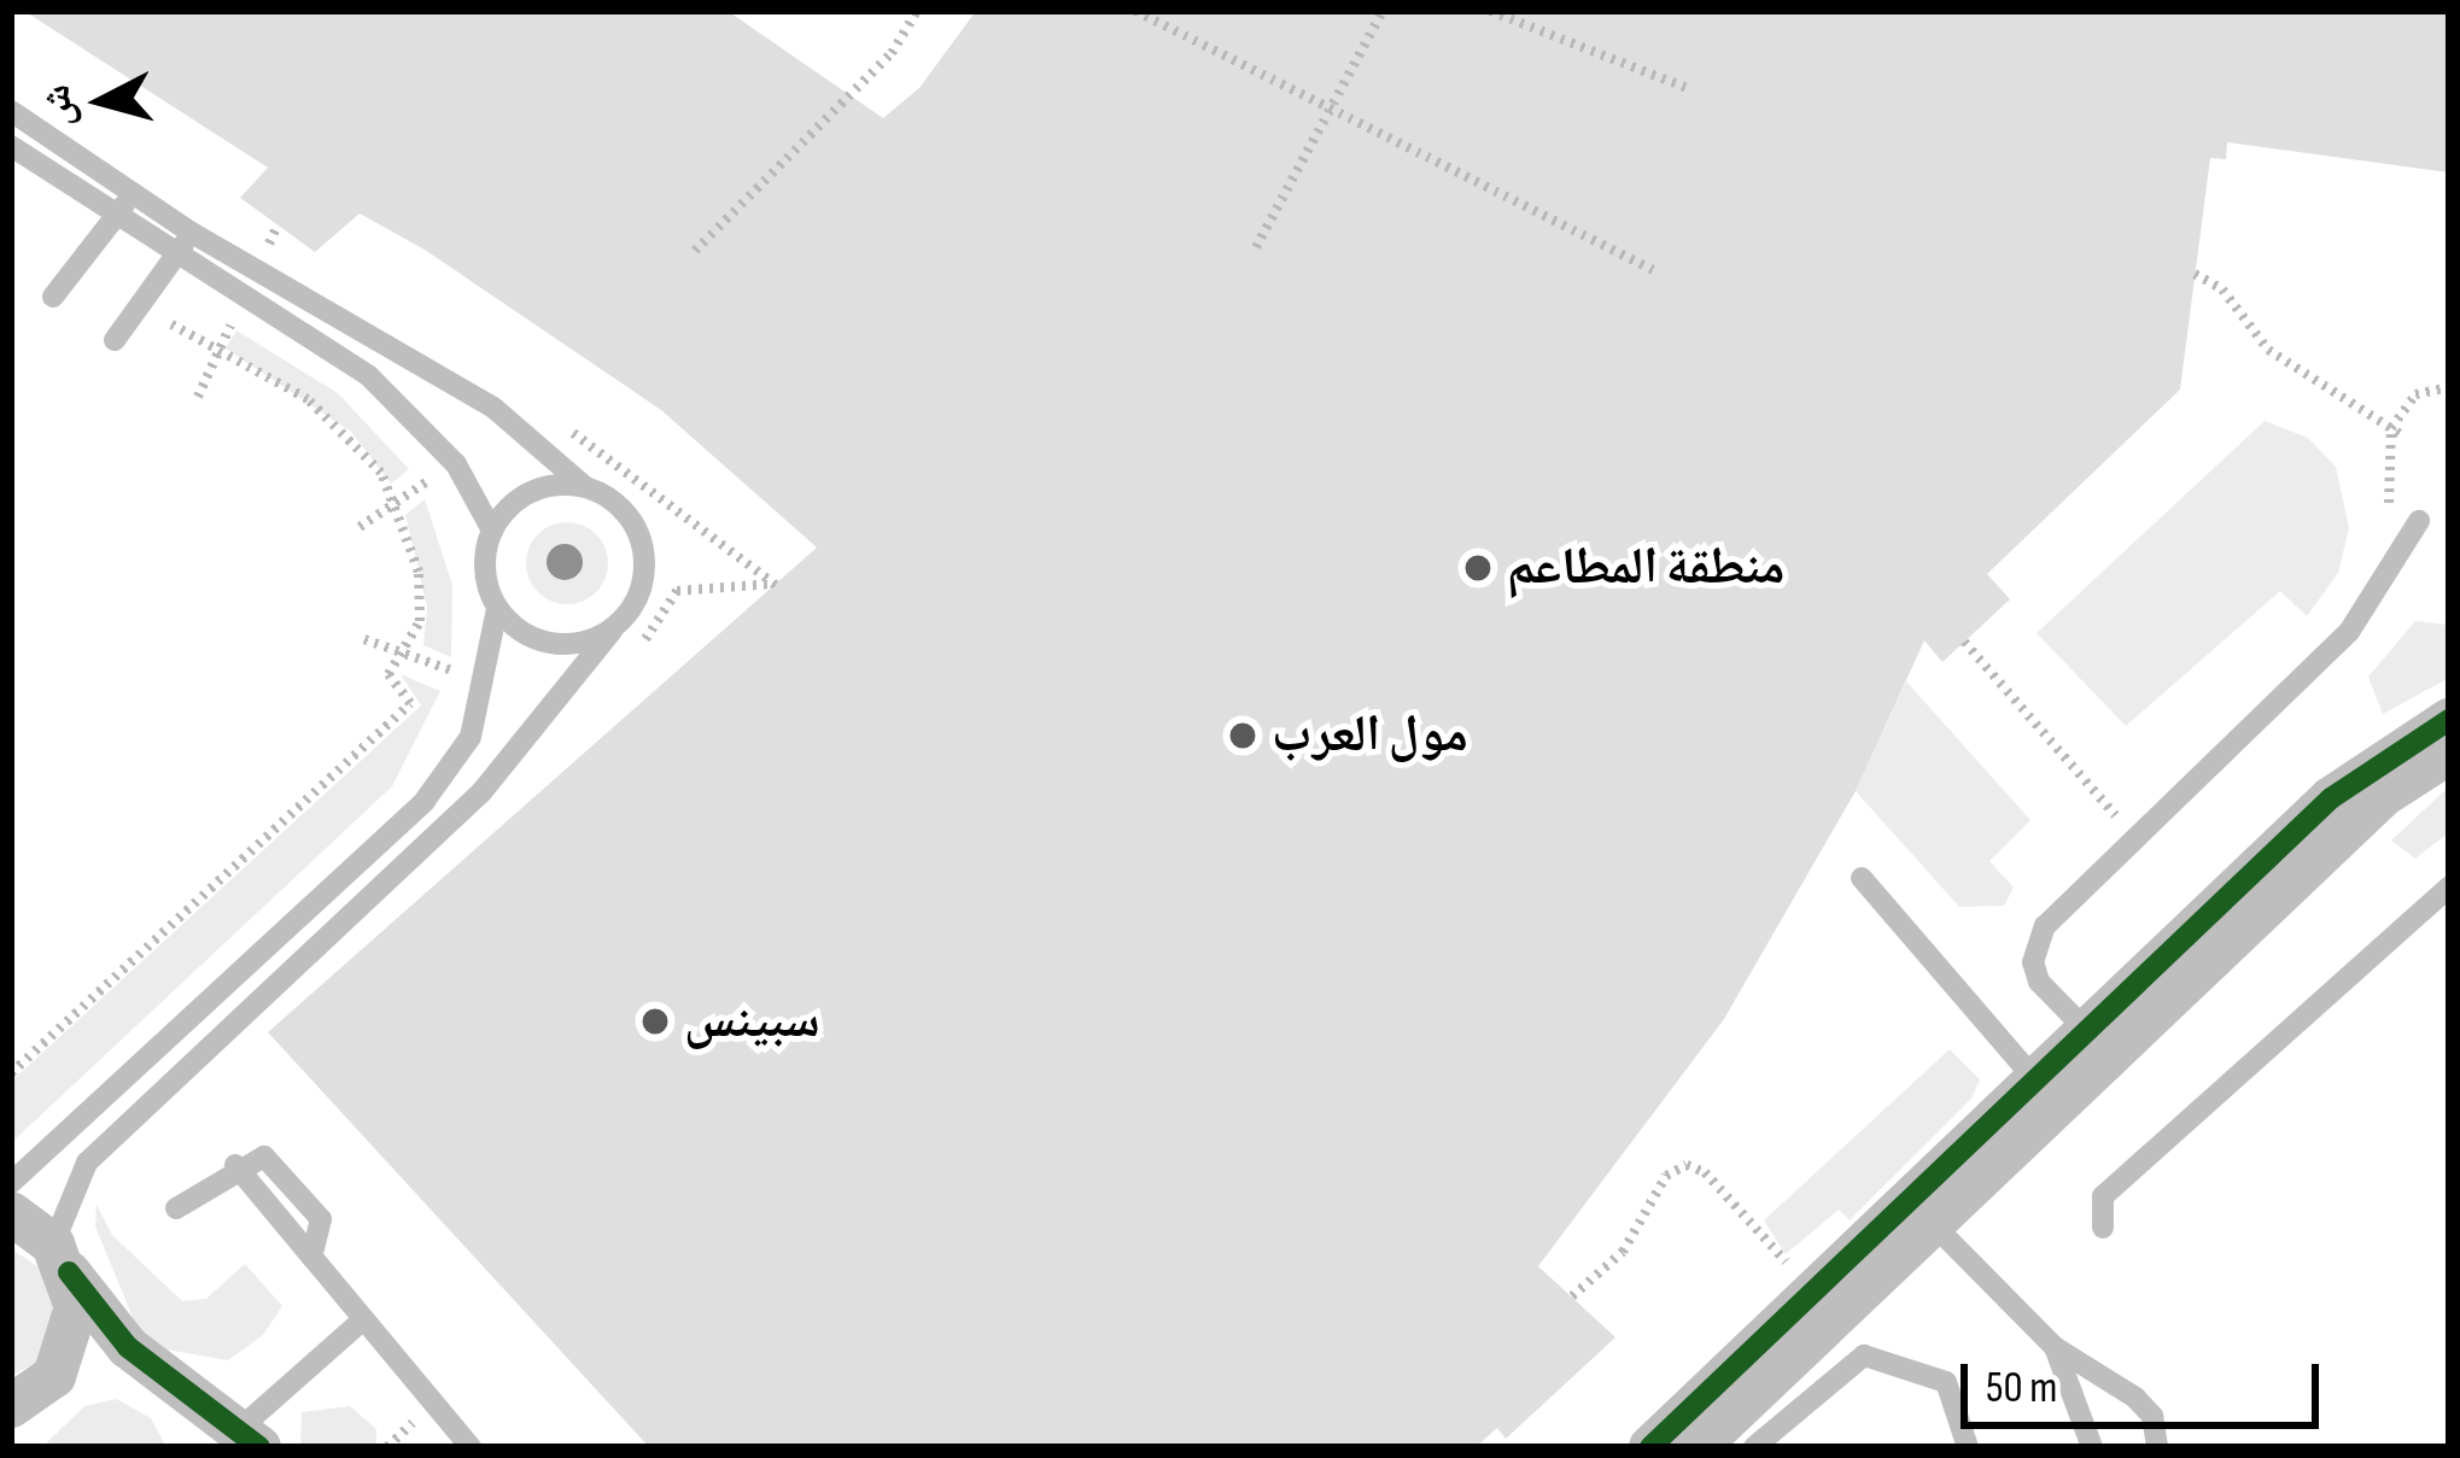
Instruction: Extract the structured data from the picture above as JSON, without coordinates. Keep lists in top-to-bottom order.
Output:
{
  "places": ["منطقة المطاعم", "مول العرب", "سبينس"],
  "scale_bar": "50 m",
  "north": "left"
}
